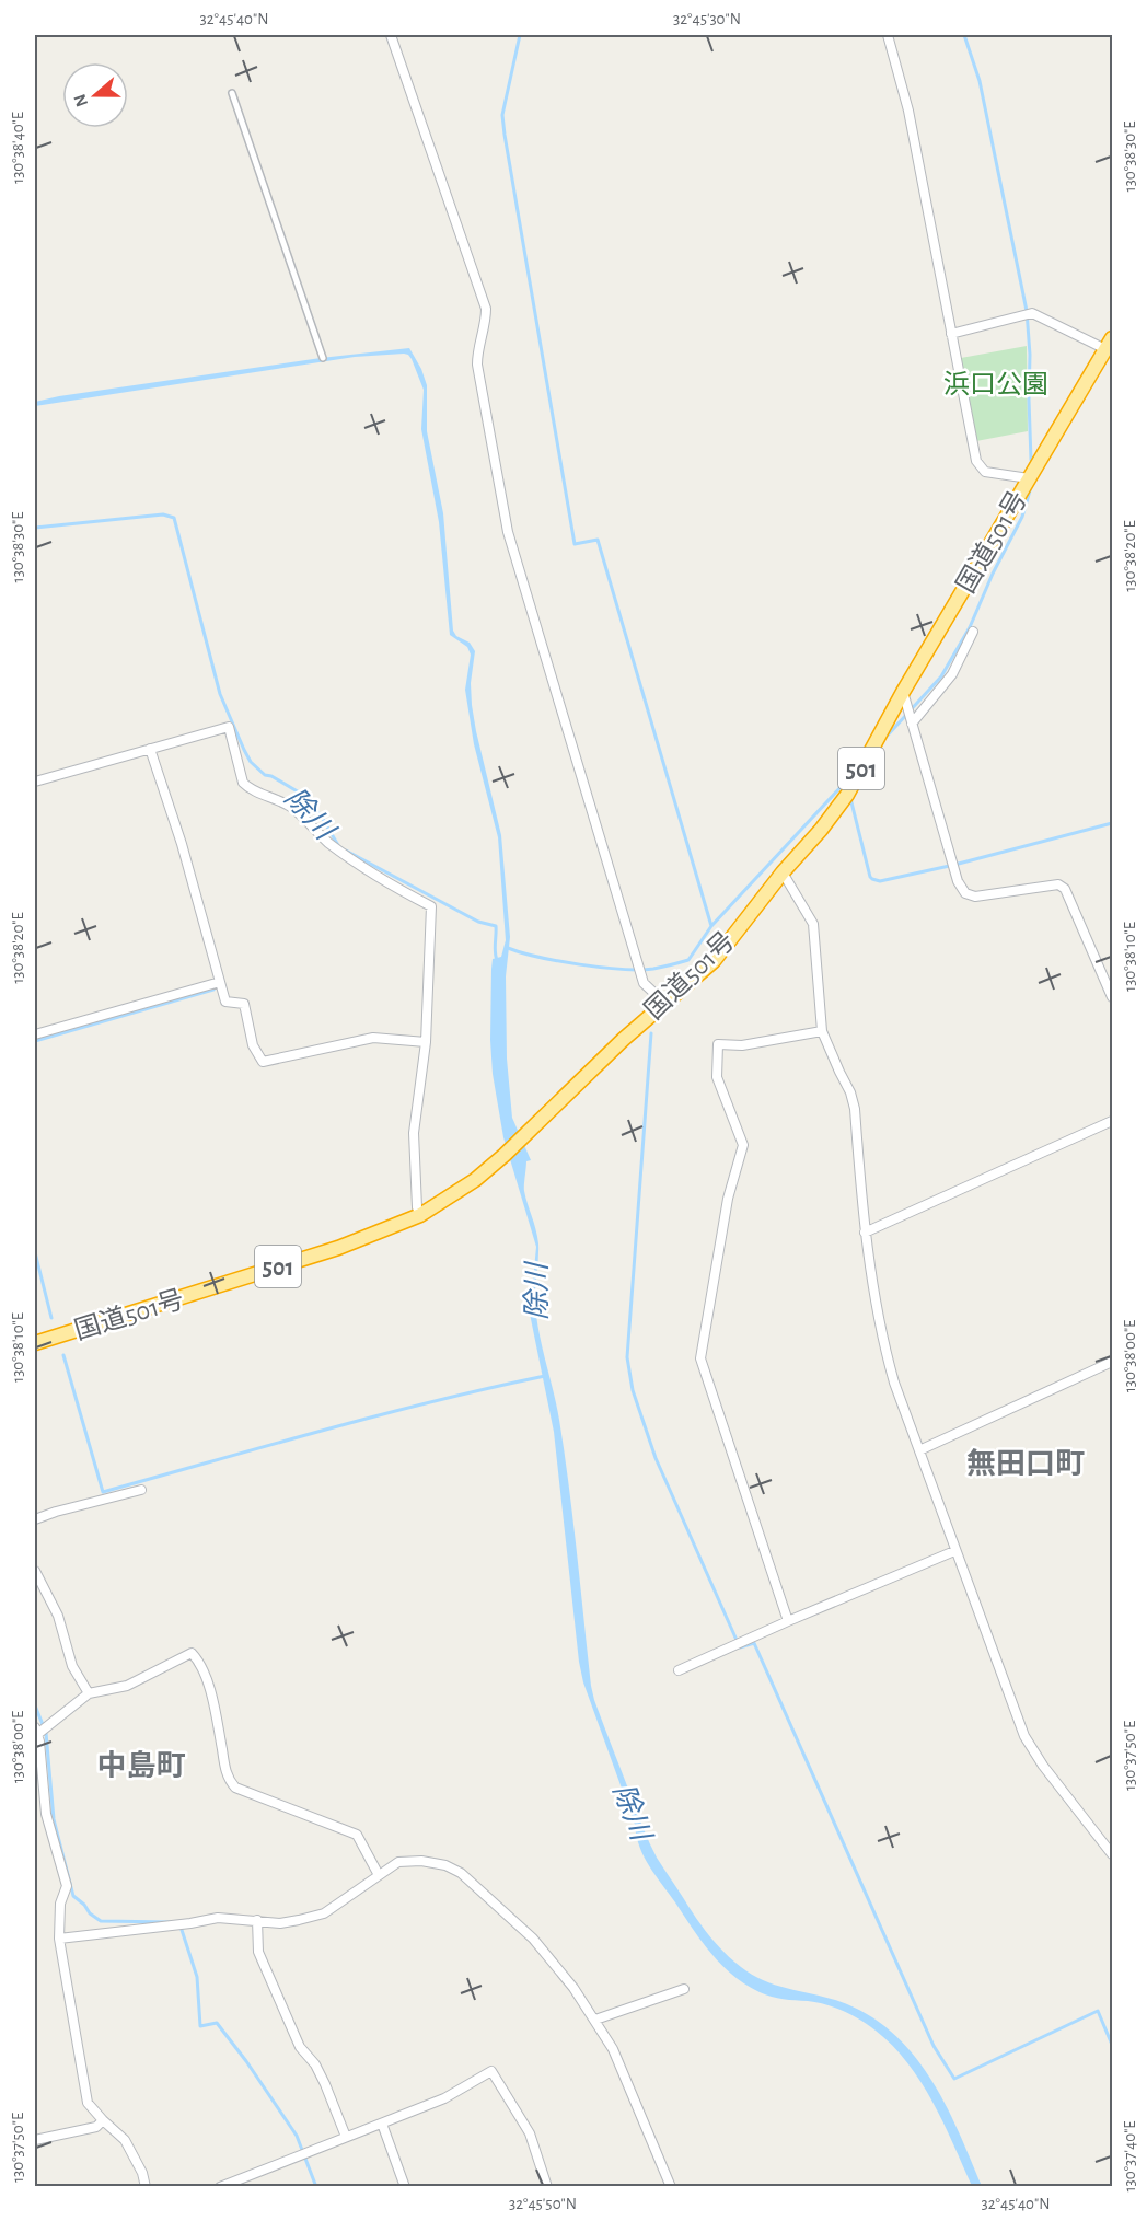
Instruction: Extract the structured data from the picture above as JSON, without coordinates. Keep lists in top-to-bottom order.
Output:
{
  "streets": {
    "highway": ["国道501号", "501"]
  },
  "districts": ["無田口町", "中島町"],
  "water": ["除川"],
  "parks": ["浜口公園"],
  "north": "left",
  "coordinates": [
    "32°45'40\"N",
    "32°45'30\"N",
    "130°38'40\"E",
    "130°38'30\"E",
    "130°38'20\"E",
    "130°38'10\"E",
    "130°38'00\"E",
    "130°37'50\"E",
    "130°37'40\"E",
    "32°45'50\"N"
  ]
}
